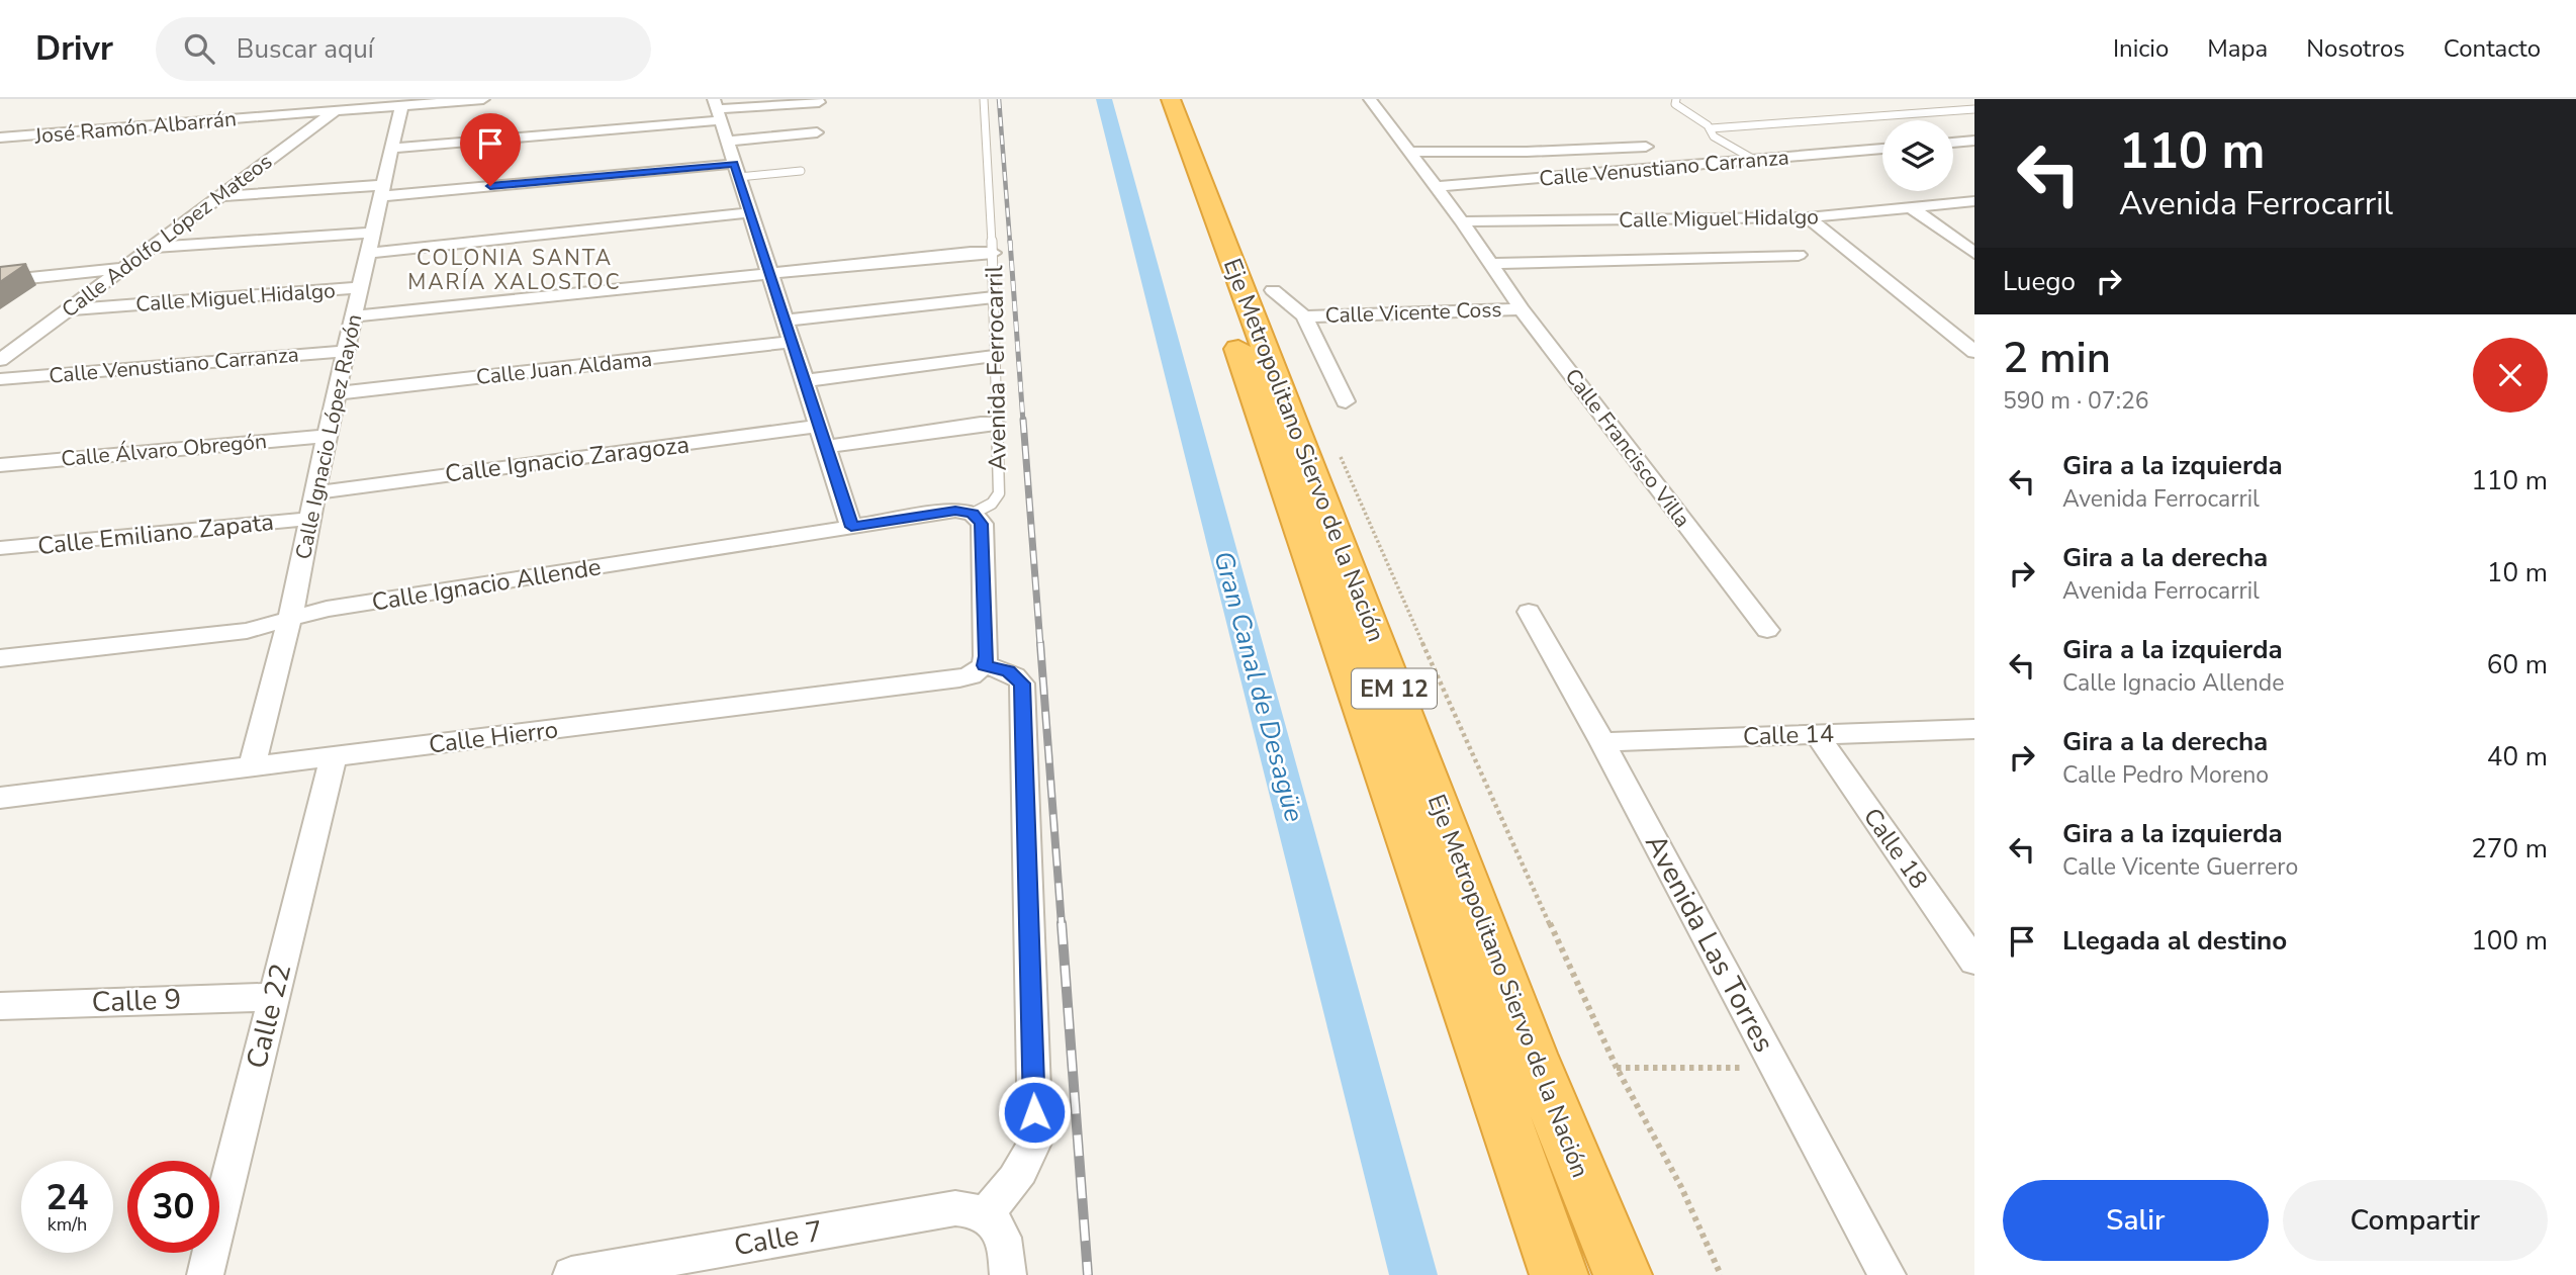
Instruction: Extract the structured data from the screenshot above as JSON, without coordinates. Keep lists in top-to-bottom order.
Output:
{
  "streets": {
    "highway": ["Eje Metropolitano Siervo de la Nación", "EM 12"],
    "street": [
      "José Ramón Albarrán",
      "Calle Venustiano Carranza",
      "Calle Miguel Hidalgo",
      "Calle Adolfo López Mateos",
      "Calle Vicente Coss",
      "Calle Juan Aldama",
      "Calle Ignacio López Rayón",
      "Calle Francisco Villa",
      "Calle Álvaro Obregón",
      "Calle Ignacio Zaragoza",
      "Calle Emiliano Zapata",
      "Calle Ignacio Allende",
      "Calle 14",
      "Calle Hierro",
      "Calle 18",
      "Avenida Las Torres",
      "Calle 9",
      "Calle 22",
      "Calle 7"
    ],
    "lane": ["Avenida Ferrocarril"]
  },
  "crossings": [
    ["José Ramón Albarrán", "Calle Adolfo López Mateos"],
    ["José Ramón Albarrán", "Calle Ignacio López Rayón"],
    ["Calle Venustiano Carranza", "Calle Ignacio López Rayón"],
    ["Calle Venustiano Carranza", "Calle Francisco Villa"],
    ["Calle Miguel Hidalgo", "Calle Adolfo López Mateos"],
    ["Calle Miguel Hidalgo", "Calle Ignacio López Rayón"],
    ["Calle Miguel Hidalgo", "Calle Francisco Villa"],
    ["Calle Vicente Coss", "Calle Francisco Villa"],
    ["Calle Juan Aldama", "Calle Ignacio López Rayón"],
    ["Avenida Ferrocarril", "Calle Ignacio Allende"],
    ["Calle Ignacio López Rayón", "Calle Álvaro Obregón"],
    ["Calle Ignacio López Rayón", "Calle Ignacio Zaragoza"],
    ["Calle Ignacio López Rayón", "Calle Emiliano Zapata"],
    ["Calle Ignacio López Rayón", "Calle Ignacio Allende"],
    ["Calle Ignacio López Rayón", "Calle Hierro"],
    ["Calle 14", "Calle 18"],
    ["Calle 14", "Avenida Las Torres"],
    ["Calle Hierro", "Calle 22"],
    ["Calle 9", "Calle 22"]
  ],
  "districts": ["COLONIA SANTA MARÍA XALOSTOC"],
  "water": ["Gran Canal de Desagüe"],
  "page": {
    "header": "Drivr",
    "search": "Buscar aquí",
    "nav": [
      "Inicio",
      "Mapa",
      "Nosotros",
      "Contacto"
    ],
    "turn": ["110 m", "Avenida Ferrocarril"],
    "then": "Luego",
    "heading": ["2 min", "590 m · 07:26"],
    "list": [
      {
        "name": "Gira a la izquierda",
        "note": "Avenida Ferrocarril",
        "value": "110 m"
      },
      {
        "name": "Gira a la derecha",
        "note": "Avenida Ferrocarril",
        "value": "10 m"
      },
      {
        "name": "Gira a la izquierda",
        "note": "Calle Ignacio Allende",
        "value": "60 m"
      },
      {
        "name": "Gira a la derecha",
        "note": "Calle Pedro Moreno",
        "value": "40 m"
      },
      {
        "name": "Gira a la izquierda",
        "note": "Calle Vicente Guerrero",
        "value": "270 m"
      },
      {
        "name": "Llegada al destino",
        "value": "100 m"
      }
    ],
    "speed": "24 km/h",
    "limit": "30",
    "buttons": ["Salir", "Compartir"]
  }
}
